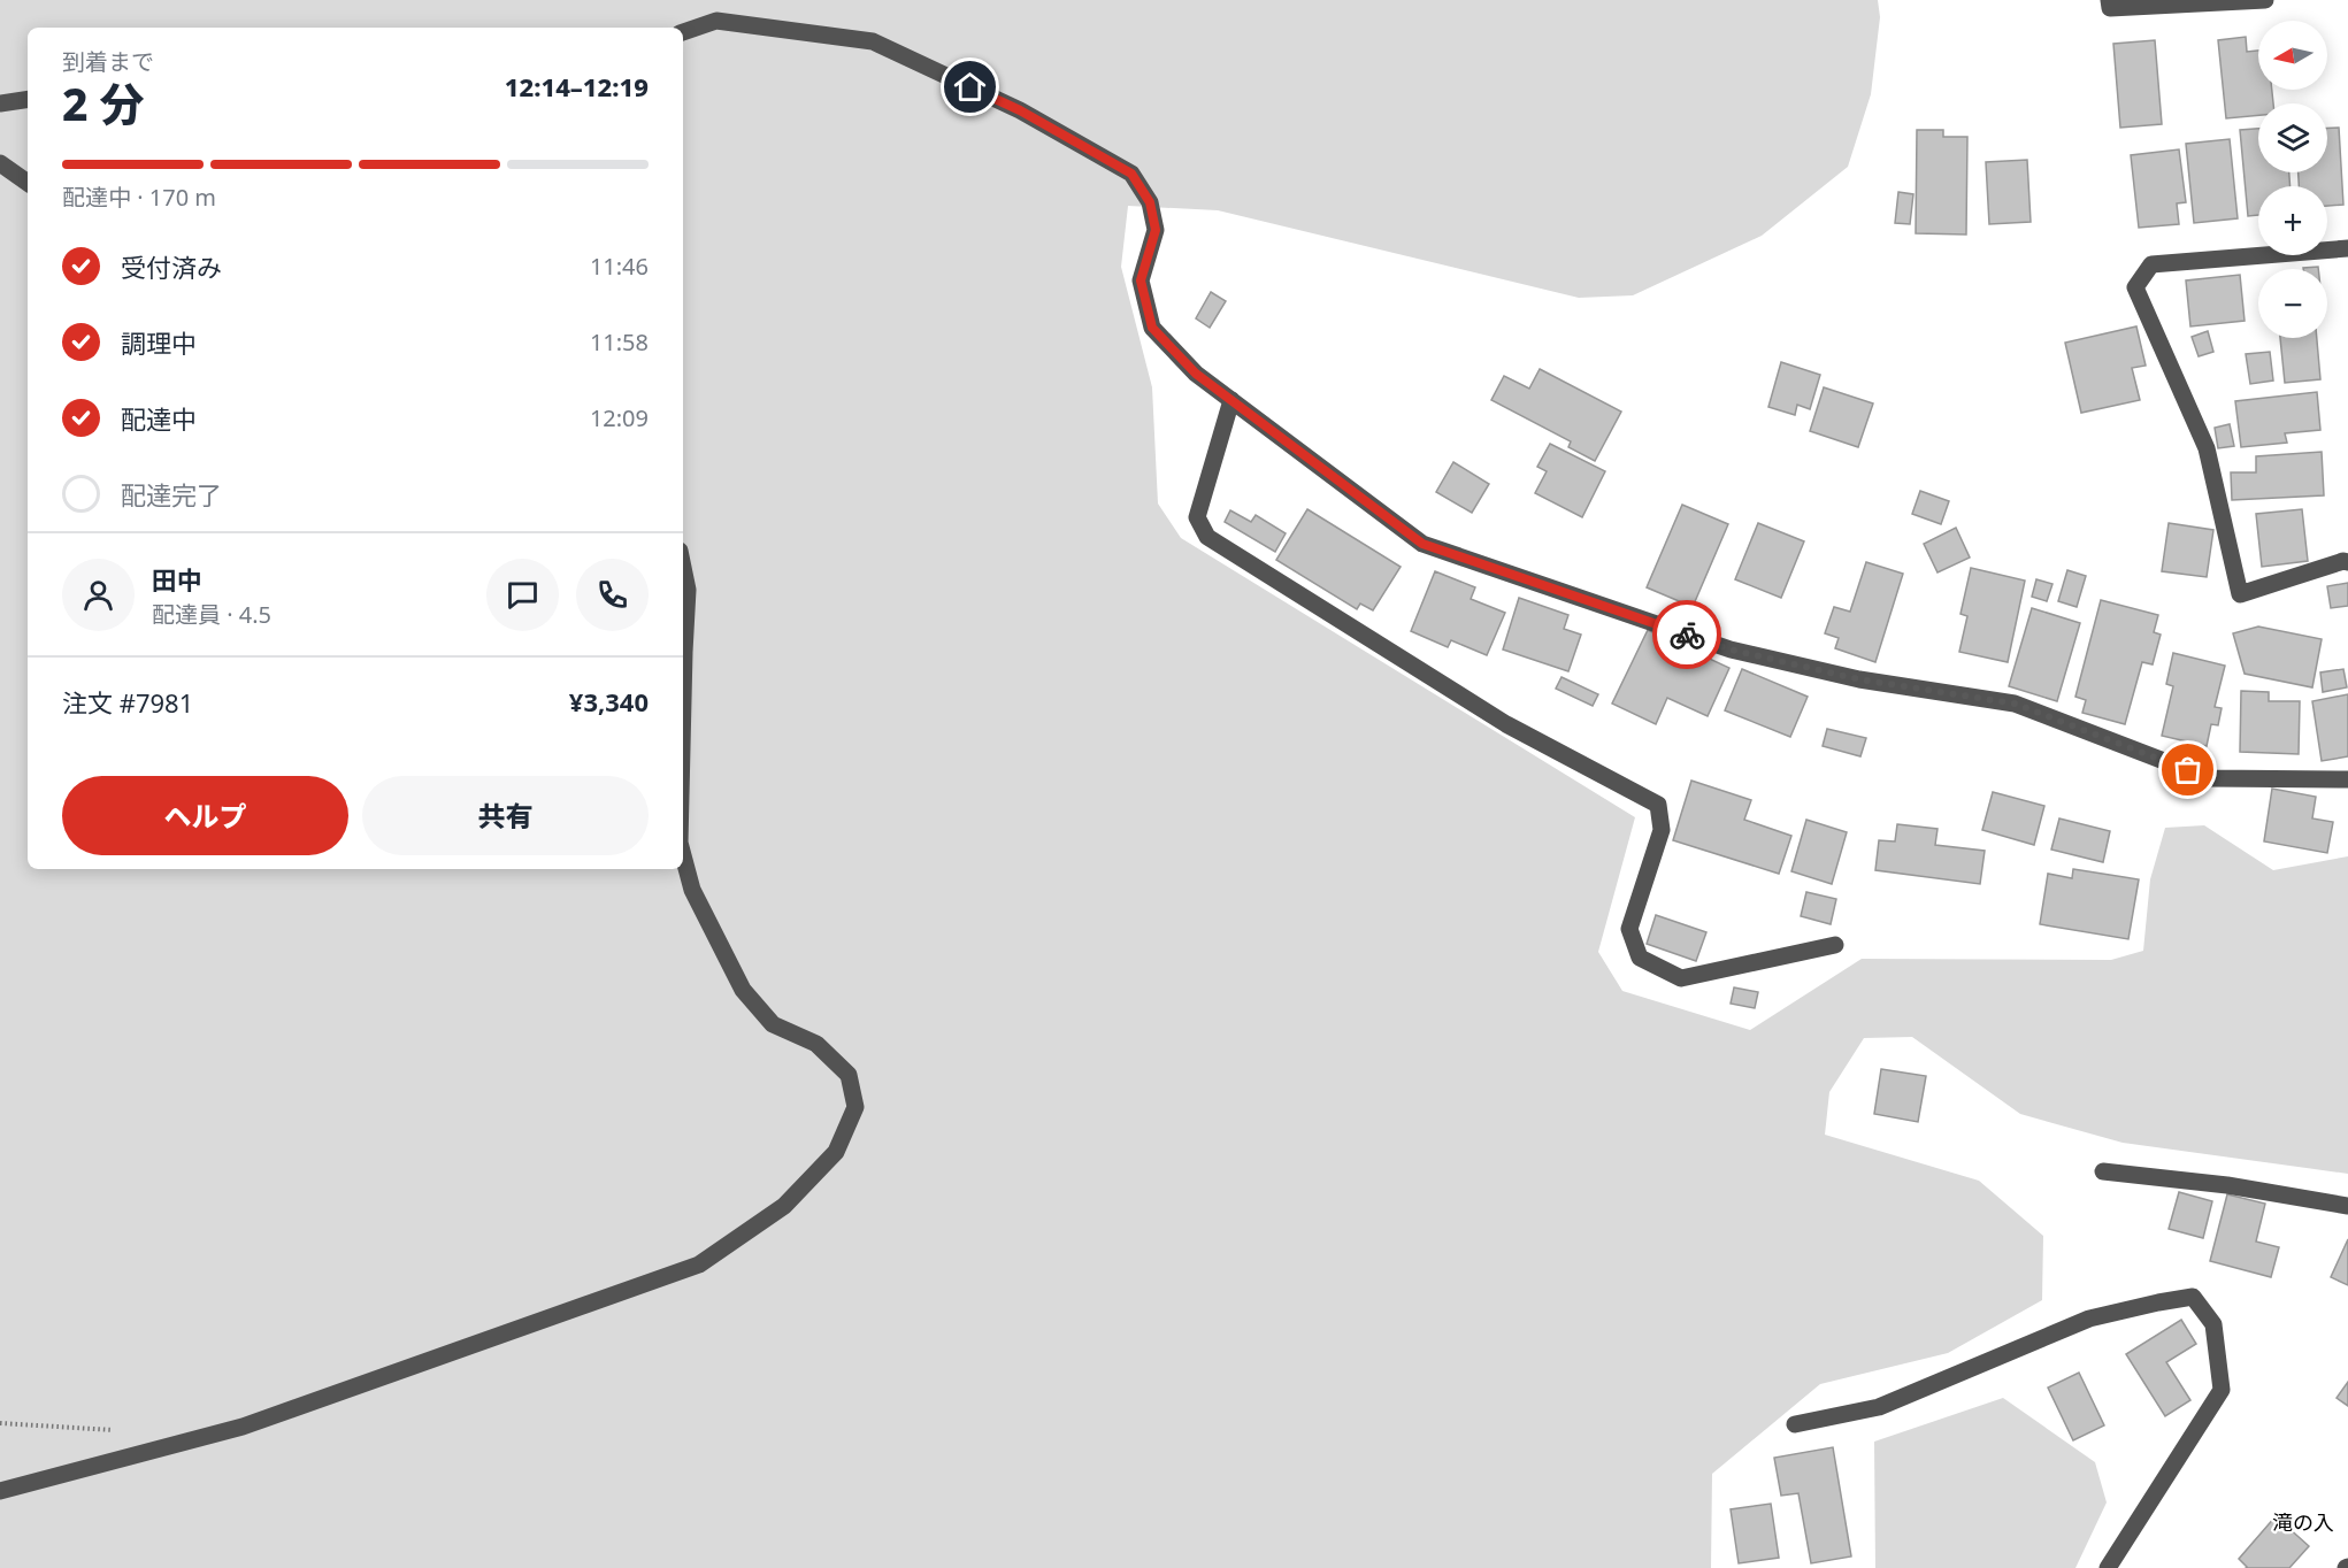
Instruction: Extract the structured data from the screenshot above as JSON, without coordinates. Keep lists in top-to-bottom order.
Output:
{
  "districts": ["滝の入"],
  "north": "left",
  "page": {
    "map_buttons": ["+", "−"],
    "heading": ["2 分", "到着まで", "12:14–12:19"],
    "panel": [
      "田中",
      "配達員 · 4.5",
      "注文 #7981",
      "¥3,340"
    ],
    "bar": "配達中 · 170 m",
    "list": [
      ["受付済み", "11:46"],
      ["調理中", "11:58"],
      ["配達中", "12:09"],
      "配達完了"
    ],
    "buttons": ["ヘルプ", "共有"]
  }
}
